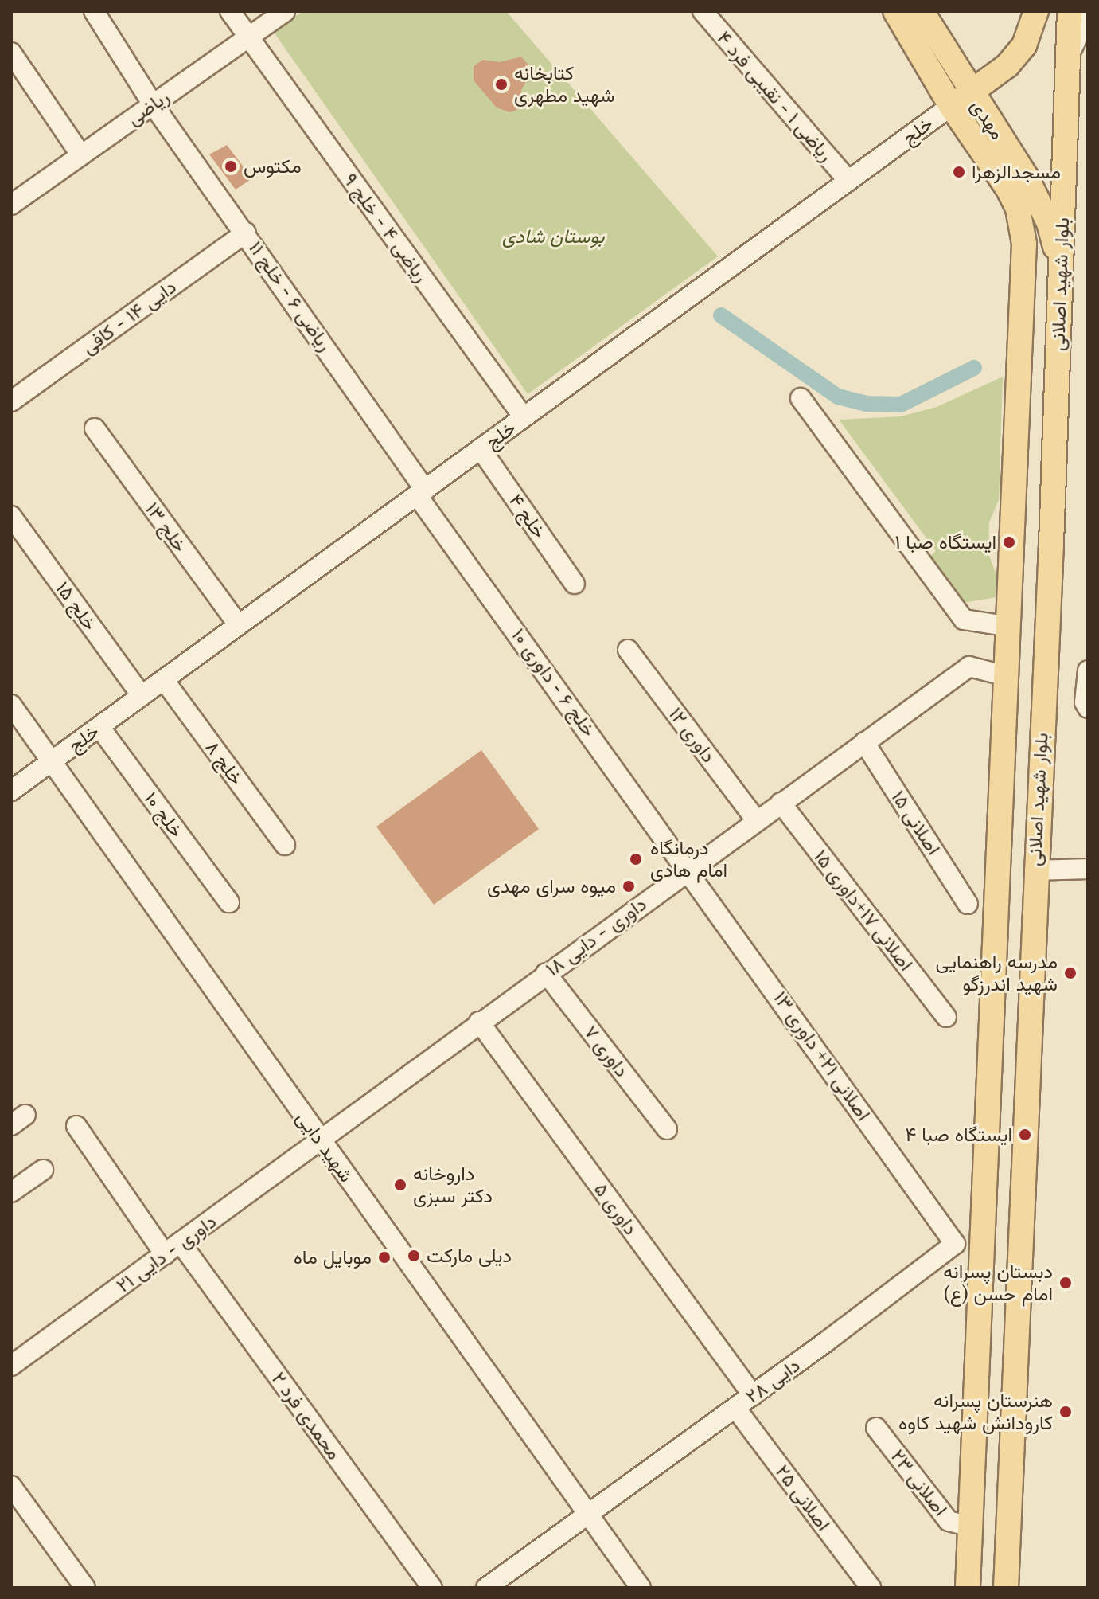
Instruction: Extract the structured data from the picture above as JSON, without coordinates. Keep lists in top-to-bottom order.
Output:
{
  "streets": {
    "main road": ["مهدی", "بلوار شهید اصلانی"],
    "street": [
      "ریاضی ۱ - نقیبی فرد ۴",
      "ریاضی",
      "خلج",
      "ریاضی ۴ - خلج ۹",
      "ریاضی ۶ - خلج ۱۱",
      "دایی ۱۴ - کافی",
      "خلج ۴",
      "خلج ۱۳",
      "خلج ۱۵",
      "خلج ۶ - داوری ۱۰",
      "داوری ۱۲",
      "خلج ۸",
      "خلج ۱۰",
      "اصلانی ۱۵",
      "اصلانی ۱۷+داوری ۱۵",
      "داوری - دایی ۱۸",
      "داوری ۷",
      "اصلانی ۲۱+ داوری ۱۳",
      "شهید دایی",
      "داوری ۵",
      "داوری - دایی ۲۱",
      "دایی ۲۸",
      "محمدی فرد ۲",
      "اصلانی ۲۳",
      "اصلانی ۲۵"
    ]
  },
  "crossings": [
    ["ریاضی ۱ - نقیبی فرد ۴", "خلج"],
    ["ریاضی", "ریاضی ۴ - خلج ۹"],
    ["ریاضی", "ریاضی ۶ - خلج ۱۱"],
    ["مهدی", "خلج"],
    ["مهدی", "بلوار شهید اصلانی"],
    ["خلج", "ریاضی ۴ - خلج ۹"],
    ["خلج", "ریاضی ۶ - خلج ۱۱"],
    ["خلج", "خلج ۴"],
    ["خلج", "خلج ۱۳"],
    ["خلج", "خلج ۱۵"],
    ["خلج", "خلج ۶ - داوری ۱۰"],
    ["خلج", "خلج ۸"],
    ["خلج", "خلج ۱۰"],
    ["خلج", "شهید دایی"],
    ["بلوار شهید اصلانی", "داوری - دایی ۱۸"],
    ["بلوار شهید اصلانی", "اصلانی ۲۳"],
    ["ریاضی ۶ - خلج ۱۱", "دایی ۱۴ - کافی"],
    ["ریاضی ۶ - خلج ۱۱", "خلج ۶ - داوری ۱۰"],
    ["خلج ۶ - داوری ۱۰", "داوری - دایی ۱۸"],
    ["خلج ۶ - داوری ۱۰", "اصلانی ۲۱+ داوری ۱۳"],
    ["داوری ۱۲", "داوری - دایی ۱۸"],
    ["اصلانی ۱۵", "داوری - دایی ۱۸"],
    ["اصلانی ۱۷+داوری ۱۵", "داوری - دایی ۱۸"],
    ["داوری - دایی ۱۸", "داوری ۷"],
    ["داوری - دایی ۱۸", "اصلانی ۲۱+ داوری ۱۳"],
    ["داوری - دایی ۱۸", "شهید دایی"],
    ["داوری - دایی ۱۸", "داوری ۵"],
    ["داوری - دایی ۱۸", "داوری - دایی ۲۱"],
    ["اصلانی ۲۱+ داوری ۱۳", "دایی ۲۸"],
    ["شهید دایی", "داوری - دایی ۲۱"],
    ["شهید دایی", "دایی ۲۸"],
    ["داوری ۵", "دایی ۲۸"],
    ["داوری - دایی ۲۱", "محمدی فرد ۲"],
    ["دایی ۲۸", "اصلانی ۲۵"]
  ],
  "parks": ["بوستان شادی"],
  "places": [
    "کتابخانه شهید مطهری",
    "مکتوس",
    "مسجدالزهرا",
    "ایستگاه صبا ۱",
    "درمانگاه امام هادی",
    "میوه سرای مهدی",
    "مدرسه راهنمایی شهید اندرزگو",
    "ایستگاه صبا ۴",
    "داروخانه دکتر سبزی",
    "دیلی مارکت",
    "موبایل ماه",
    "دبستان پسرانه امام حسن (ع)",
    "هنرستان پسرانه کارودانش شهید کاوه"
  ]
}
